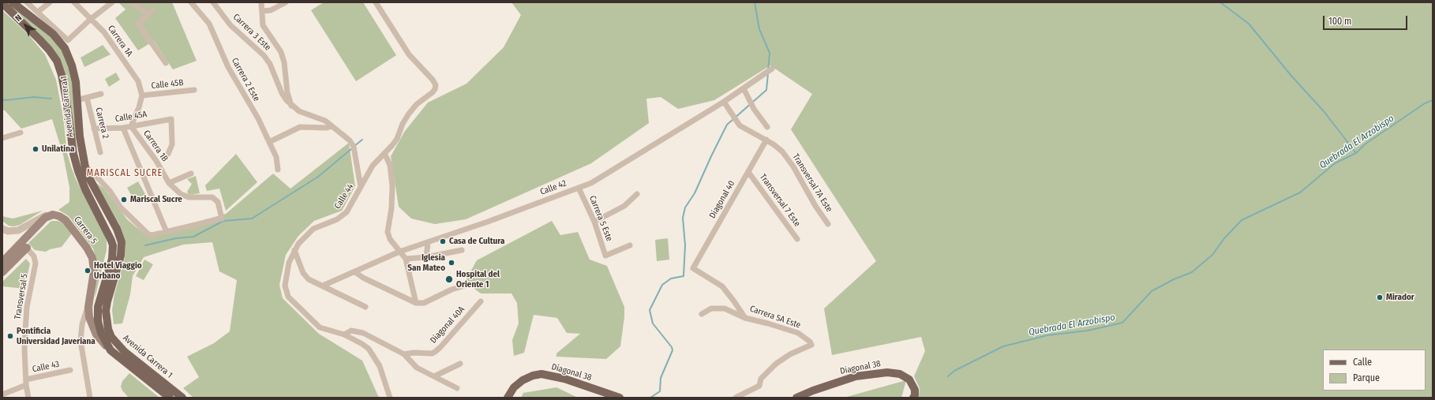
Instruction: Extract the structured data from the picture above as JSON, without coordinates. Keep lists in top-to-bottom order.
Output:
{
  "streets": {
    "main road": ["Avenida Carrera 1", "Carrera 5", "Diagonal 38"],
    "street": [
      "Carrera 3 Este",
      "Carrera 1A",
      "Carrera 2 Este",
      "Calle 45B",
      "Calle 45A",
      "Carrera 2",
      "Carrera 1B",
      "Transversal 7A Este",
      "Calle 42",
      "Calle 44",
      "Diagonal 40",
      "Transversal 7 Este",
      "Carrera 5 Este",
      "Transversal 5",
      "Carrera 5A Este",
      "Diagonal 40A",
      "Calle 43"
    ]
  },
  "crossings": [
    ["Carrera 3 Este", "Calle 44"],
    ["Carrera 1A", "Calle 45B"],
    ["Avenida Carrera 1", "Carrera 5"],
    ["Calle 45A", "Carrera 2"],
    ["Calle 45A", "Carrera 1B"],
    ["Transversal 7A Este", "Calle 42"],
    ["Transversal 7A Este", "Diagonal 40"],
    ["Calle 42", "Carrera 5 Este"],
    ["Diagonal 40", "Transversal 7 Este"],
    ["Diagonal 40", "Carrera 5A Este"],
    ["Transversal 5", "Calle 43"]
  ],
  "districts": ["MARISCAL SUCRE"],
  "water": ["Quebrada El Arzobispo"],
  "places": [
    "Unilatina",
    "Mariscal Sucre",
    "Casa de Cultura",
    "Iglesia San Mateo",
    "Hotel Viaggio Urbano",
    "Hospital del Oriente 1",
    "Mirador",
    "Pontificia Universidad Javeriana"
  ],
  "legend": ["Calle", "Parque"],
  "scale_bar": "100 m",
  "north": "top left"
}
